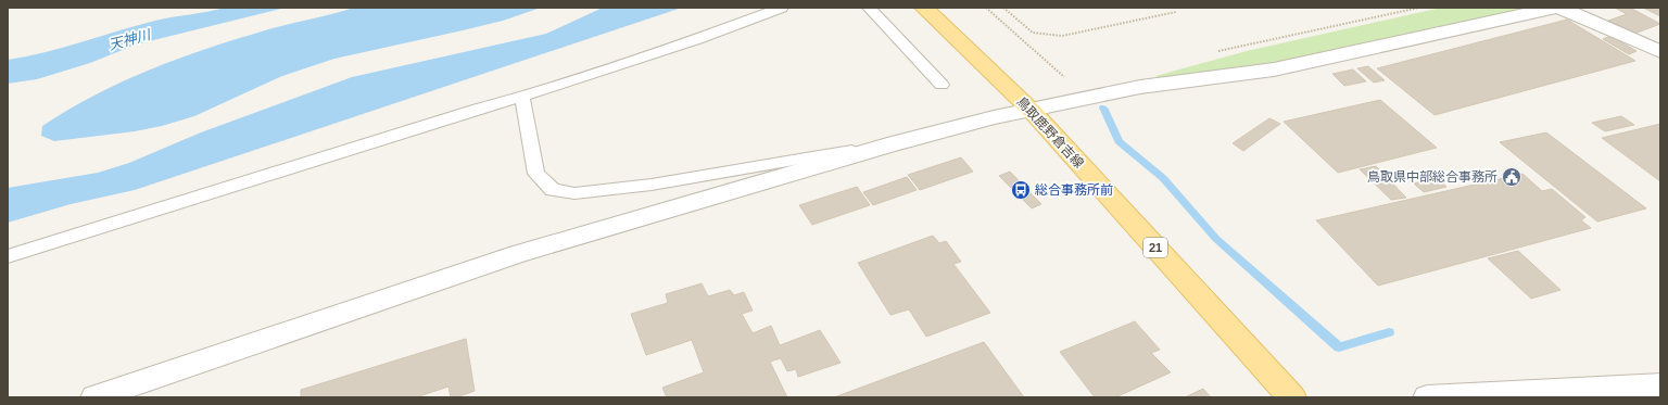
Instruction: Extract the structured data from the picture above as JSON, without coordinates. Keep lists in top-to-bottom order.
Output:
{
  "streets": {
    "main road": ["鳥取鹿野倉吉線", "21"]
  },
  "water": ["天神川"],
  "places": {
    "public building": ["鳥取県中部総合事務所"],
    "bus stop": ["総合事務所前"]
  }
}
